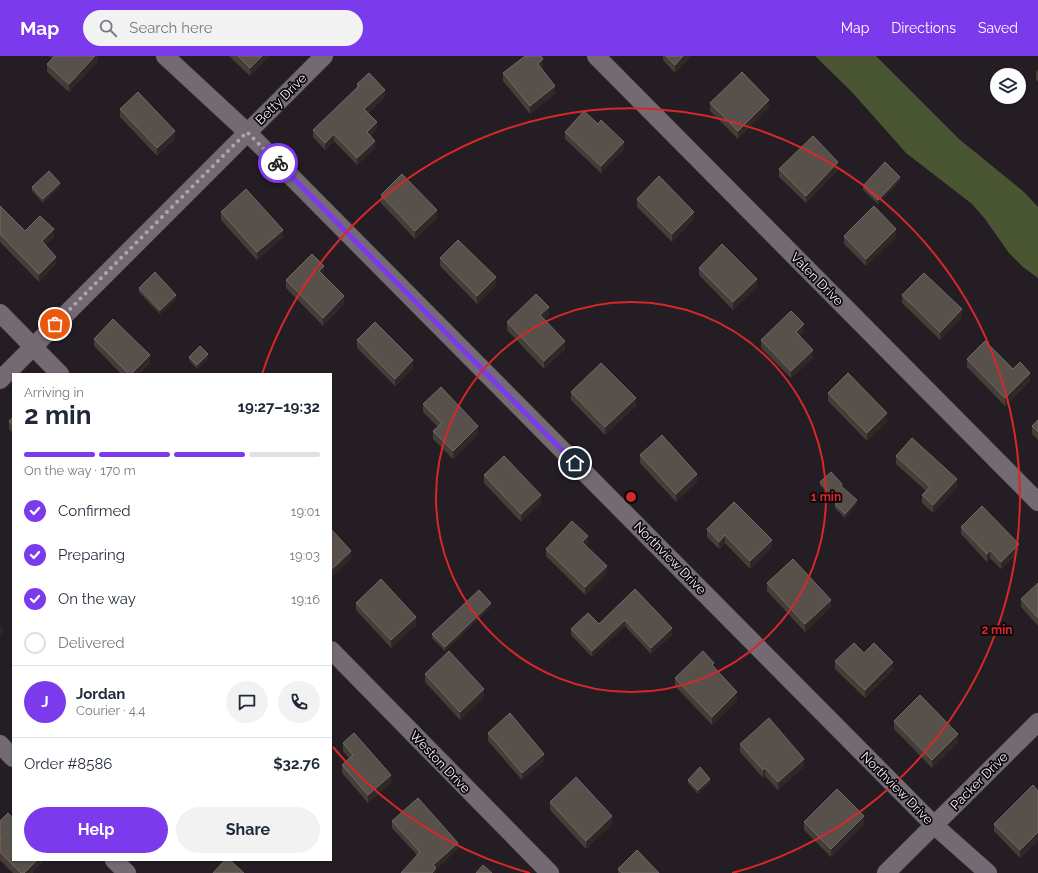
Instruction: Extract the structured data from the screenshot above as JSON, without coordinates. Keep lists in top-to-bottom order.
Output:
{
  "streets": {
    "street": [
      "Betty Drive",
      "Valen Drive",
      "Northview Drive",
      "Weston Drive",
      "Packer Drive"
    ]
  },
  "crossings": [
    ["Betty Drive", "Northview Drive"],
    ["Northview Drive", "Packer Drive"]
  ],
  "page": {
    "header": "Map",
    "search": "Search here",
    "nav": ["Map", "Directions", "Saved"],
    "heading": ["2 min", "Arriving in", "19:27–19:32"],
    "panel": [
      "Jordan",
      "Courier · 4.4",
      "Order #8586",
      "$32.76"
    ],
    "bar": "On the way · 170 m",
    "list": [
      ["Confirmed", "19:01"],
      ["Preparing", "19:03"],
      ["On the way", "19:16"],
      "Delivered"
    ],
    "round": "J",
    "buttons": ["Help", "Share"]
  },
  "rings": ["1 min", "2 min"]
}
